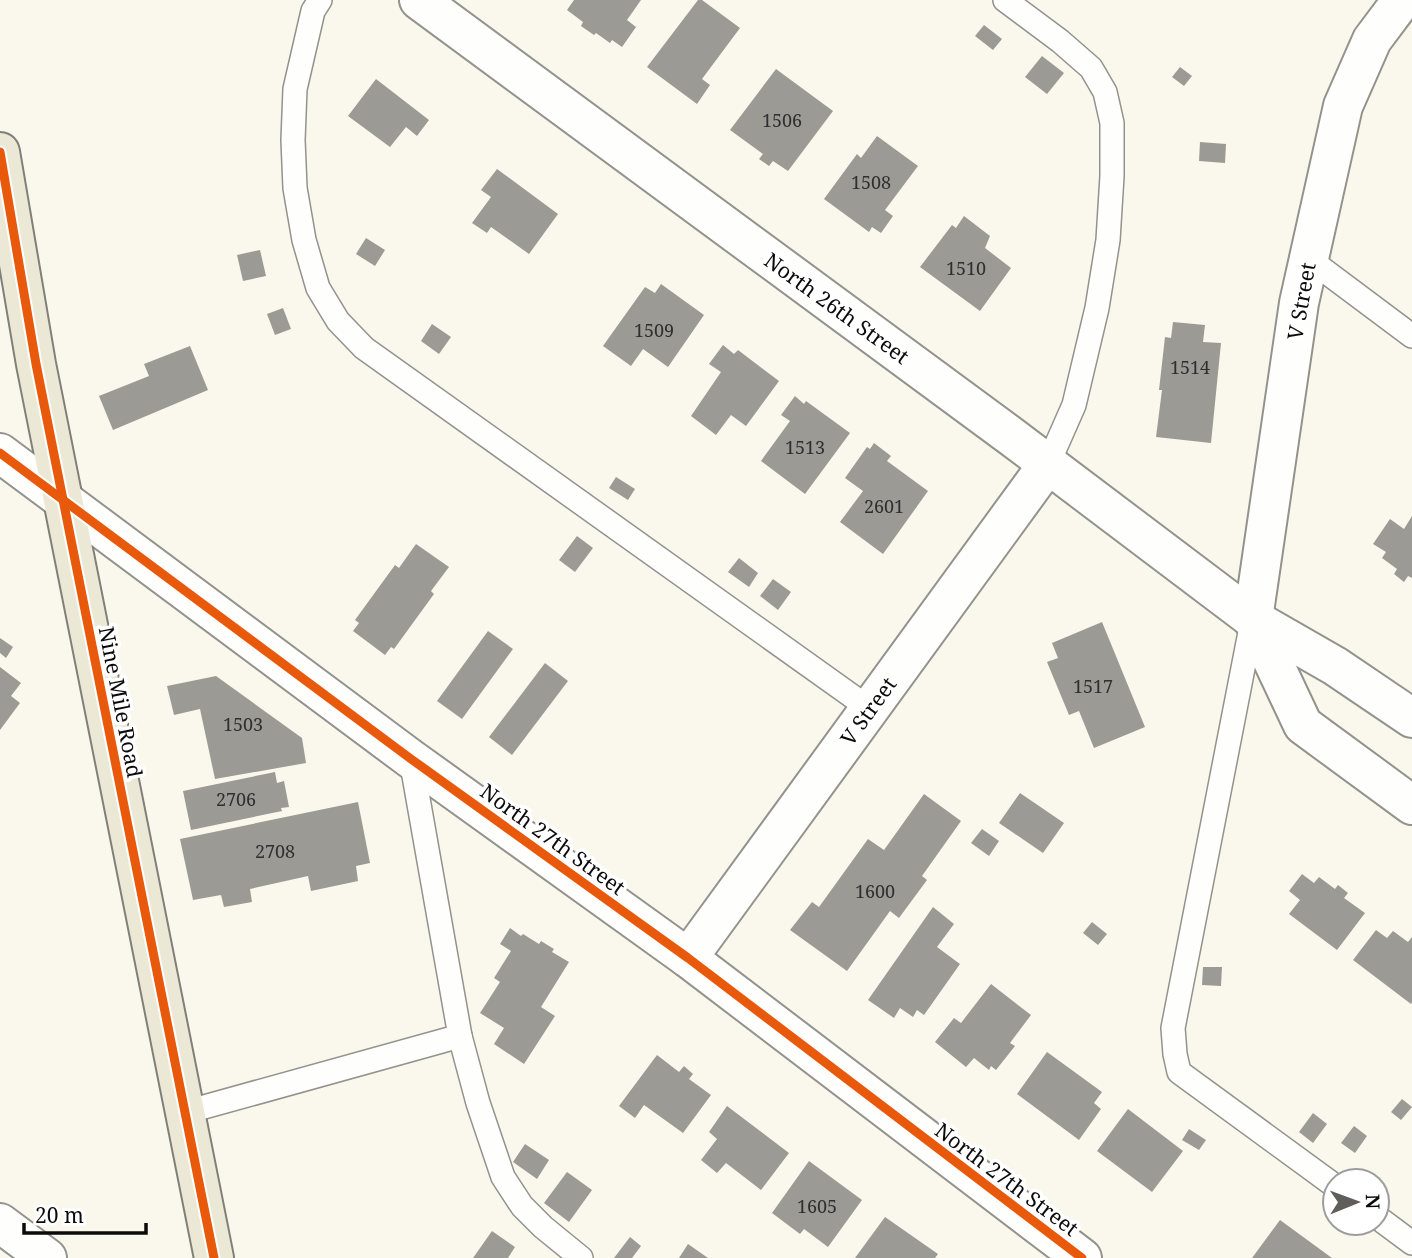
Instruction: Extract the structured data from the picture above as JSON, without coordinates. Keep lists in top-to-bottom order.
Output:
{
  "streets": {
    "main road": ["Nine Mile Road"],
    "street": ["V Street", "North 26th Street", "North 27th Street"]
  },
  "crossings": [
    ["V Street", "North 26th Street"],
    ["V Street", "North 27th Street"],
    ["Nine Mile Road", "North 27th Street"]
  ],
  "house_numbers": [
    "1506",
    "1508",
    "1510",
    "1509",
    "1514",
    "1513",
    "2601",
    "1517",
    "1503",
    "2706",
    "2708",
    "1600",
    "1605"
  ],
  "scale_bar": "20 m",
  "north": "right"
}
